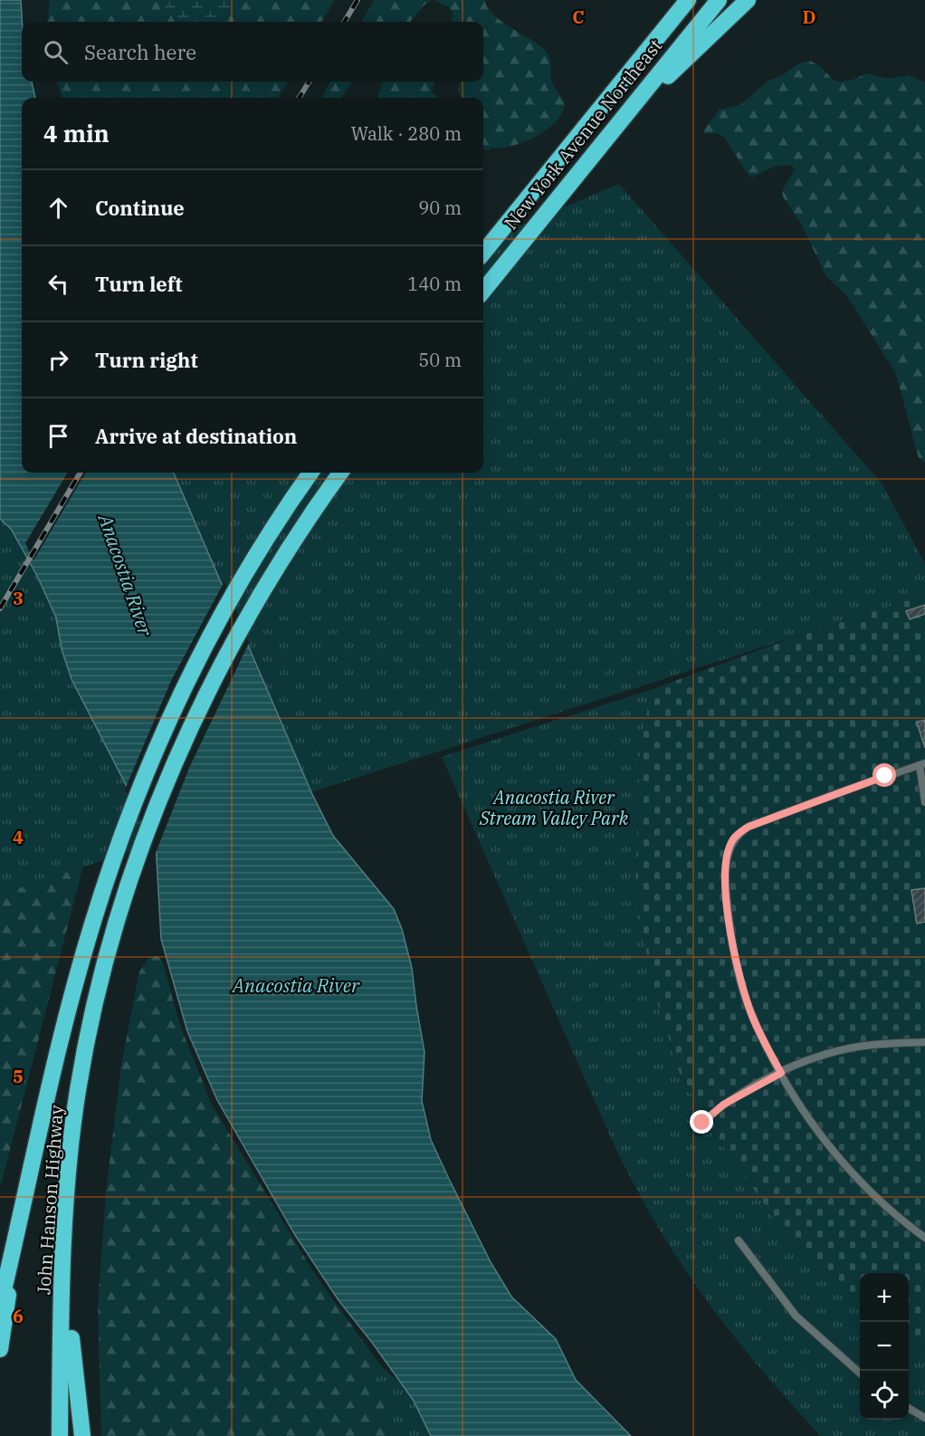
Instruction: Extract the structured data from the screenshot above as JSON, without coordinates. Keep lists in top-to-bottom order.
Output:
{
  "streets": {
    "highway": ["New York Avenue Northeast", "John Hanson Highway"]
  },
  "water": ["Anacostia River"],
  "parks": ["Anacostia River Stream Valley Park"],
  "page": {
    "search": "Search here",
    "heading": ["4 min", "Walk · 280 m"],
    "list": [
      ["Continue", "90 m"],
      ["Turn left", "140 m"],
      ["Turn right", "50 m"],
      "Arrive at destination"
    ],
    "map_buttons": ["+", "−"]
  },
  "grid": {
    "columns": ["C", "D"],
    "rows": [
      "3",
      "4",
      "5",
      "6"
    ]
  }
}
